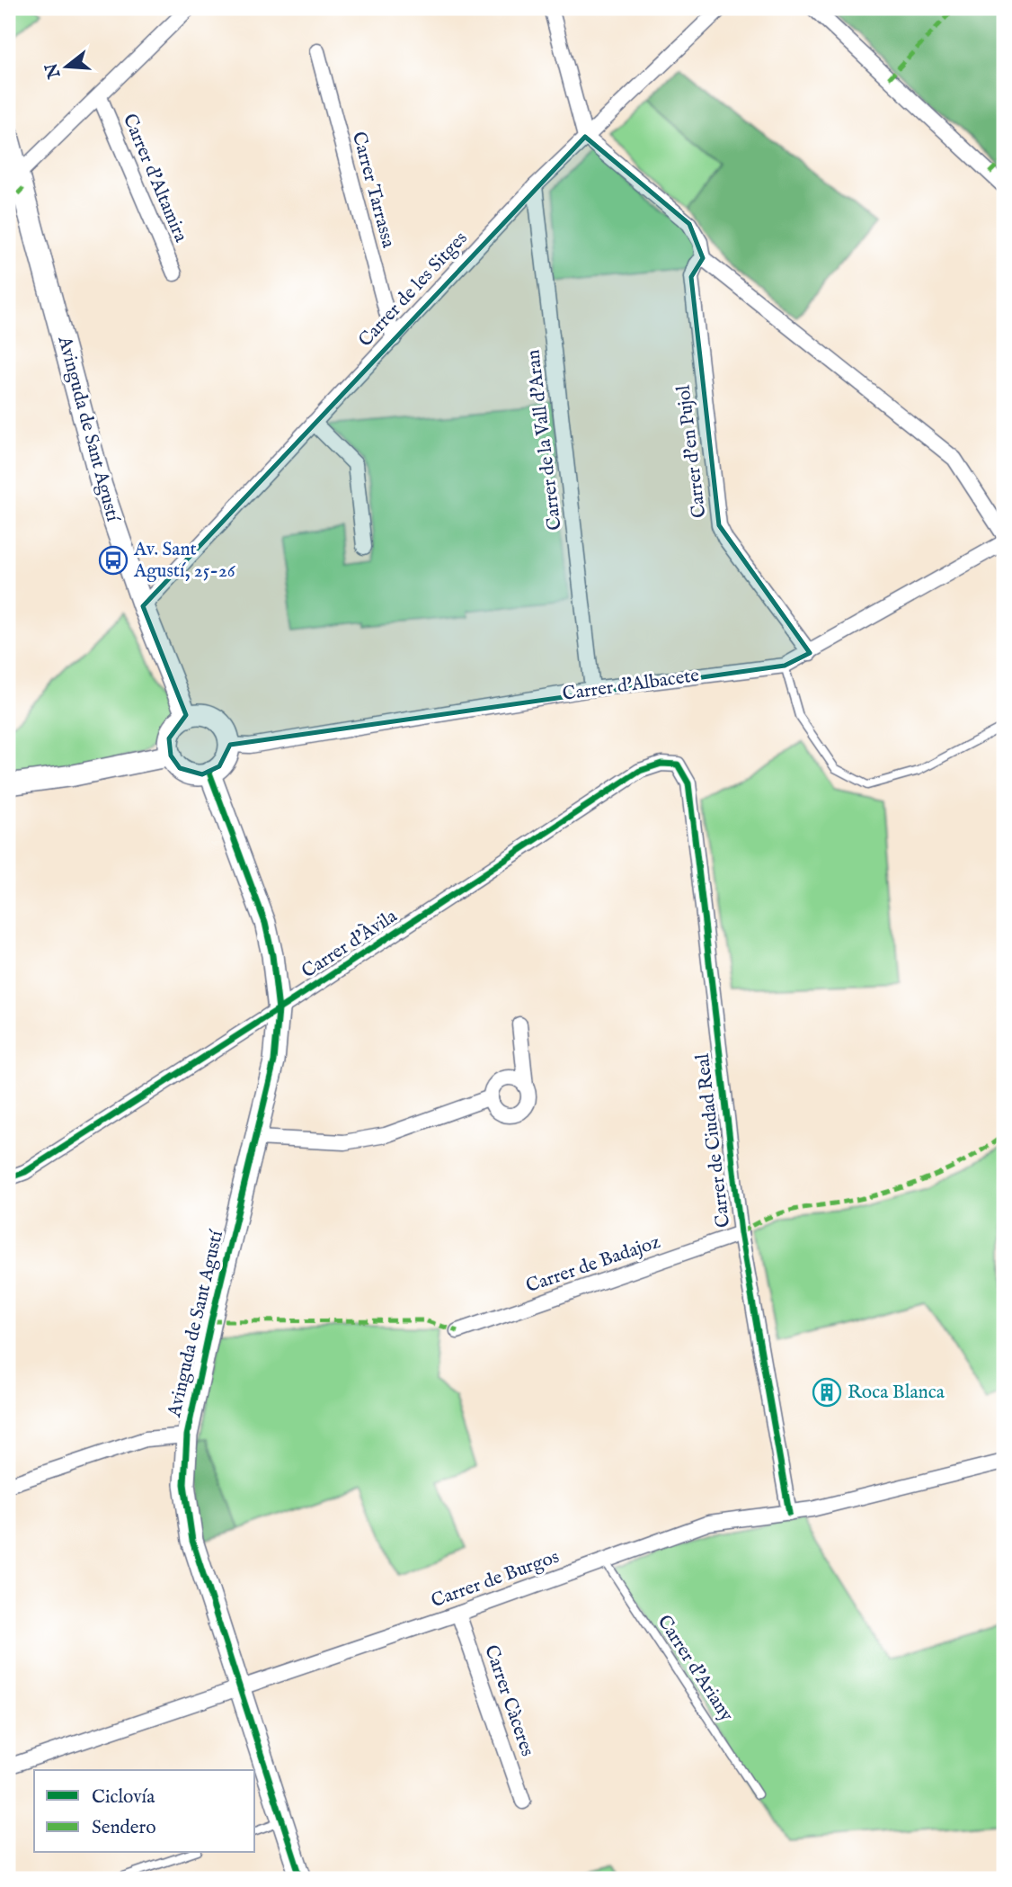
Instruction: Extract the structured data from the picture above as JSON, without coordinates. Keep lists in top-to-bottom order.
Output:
{
  "streets": {
    "street": [
      "Carrer d'Altamira",
      "Carrer Tarrassa",
      "Carrer de les Sitges",
      "Avinguda de Sant Agustí",
      "Carrer de la Vall d'Aran",
      "Carrer d'en Pujol",
      "Carrer d'Albacete",
      "Carrer d'Àvila",
      "Carrer de Ciudad Real",
      "Carrer de Badajoz",
      "Carrer de Burgos",
      "Carrer Càceres"
    ],
    "lane": ["Carrer d'Ariany"]
  },
  "crossings": [
    ["Carrer Tarrassa", "Carrer de les Sitges"],
    ["Carrer de les Sitges", "Avinguda de Sant Agustí"],
    ["Carrer de les Sitges", "Carrer de la Vall d'Aran"],
    ["Avinguda de Sant Agustí", "Carrer d'Albacete"],
    ["Avinguda de Sant Agustí", "Carrer d'Àvila"],
    ["Avinguda de Sant Agustí", "Carrer de Burgos"],
    ["Carrer de la Vall d'Aran", "Carrer d'Albacete"],
    ["Carrer d'en Pujol", "Carrer d'Albacete"],
    ["Carrer d'Àvila", "Carrer de Ciudad Real"],
    ["Carrer de Ciudad Real", "Carrer de Badajoz"],
    ["Carrer de Ciudad Real", "Carrer de Burgos"],
    ["Carrer de Burgos", "Carrer d'Ariany"],
    ["Carrer de Burgos", "Carrer Càceres"]
  ],
  "places": {
    "bus stop": ["Av. Sant Agustí, 25-26"],
    "building": ["Roca Blanca"]
  },
  "legend": ["Ciclovía", "Sendero"],
  "north": "left"
}
